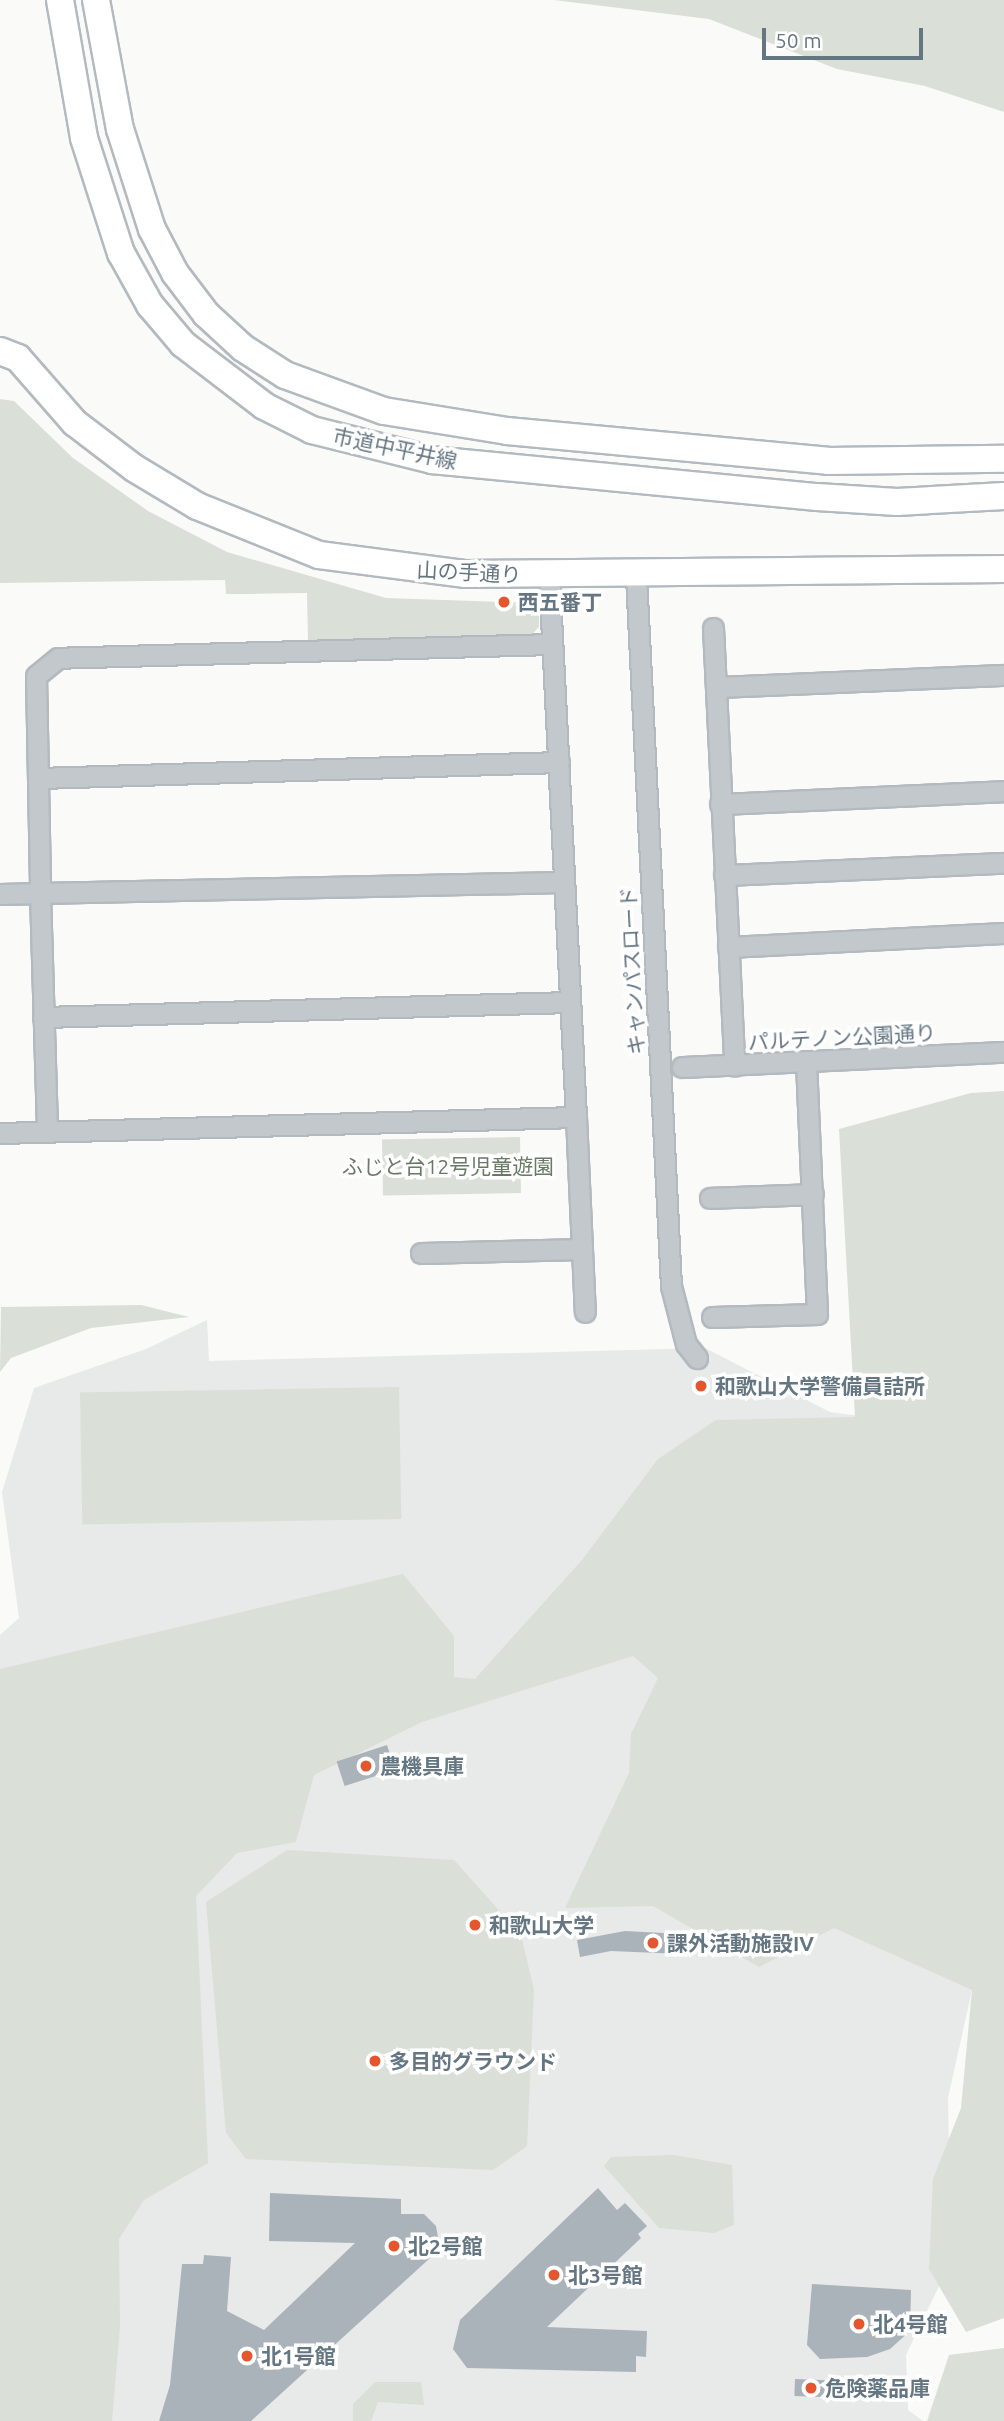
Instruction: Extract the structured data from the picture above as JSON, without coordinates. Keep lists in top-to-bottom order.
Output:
{
  "streets": {
    "street": [
      "市道中平井線",
      "山の手通り",
      "キャンパスロード",
      "パルテノン公園通り"
    ]
  },
  "crossings": [
    ["山の手通り", "キャンパスロード"]
  ],
  "parks": ["ふじと台12号児童遊園"],
  "places": [
    "西五番丁",
    "和歌山大学警備員詰所",
    "農機具庫",
    "和歌山大学",
    "課外活動施設IV",
    "多目的グラウンド",
    "北2号館",
    "北3号館",
    "北4号館",
    "北1号館",
    "危険薬品庫"
  ],
  "scale_bar": "50 m"
}
